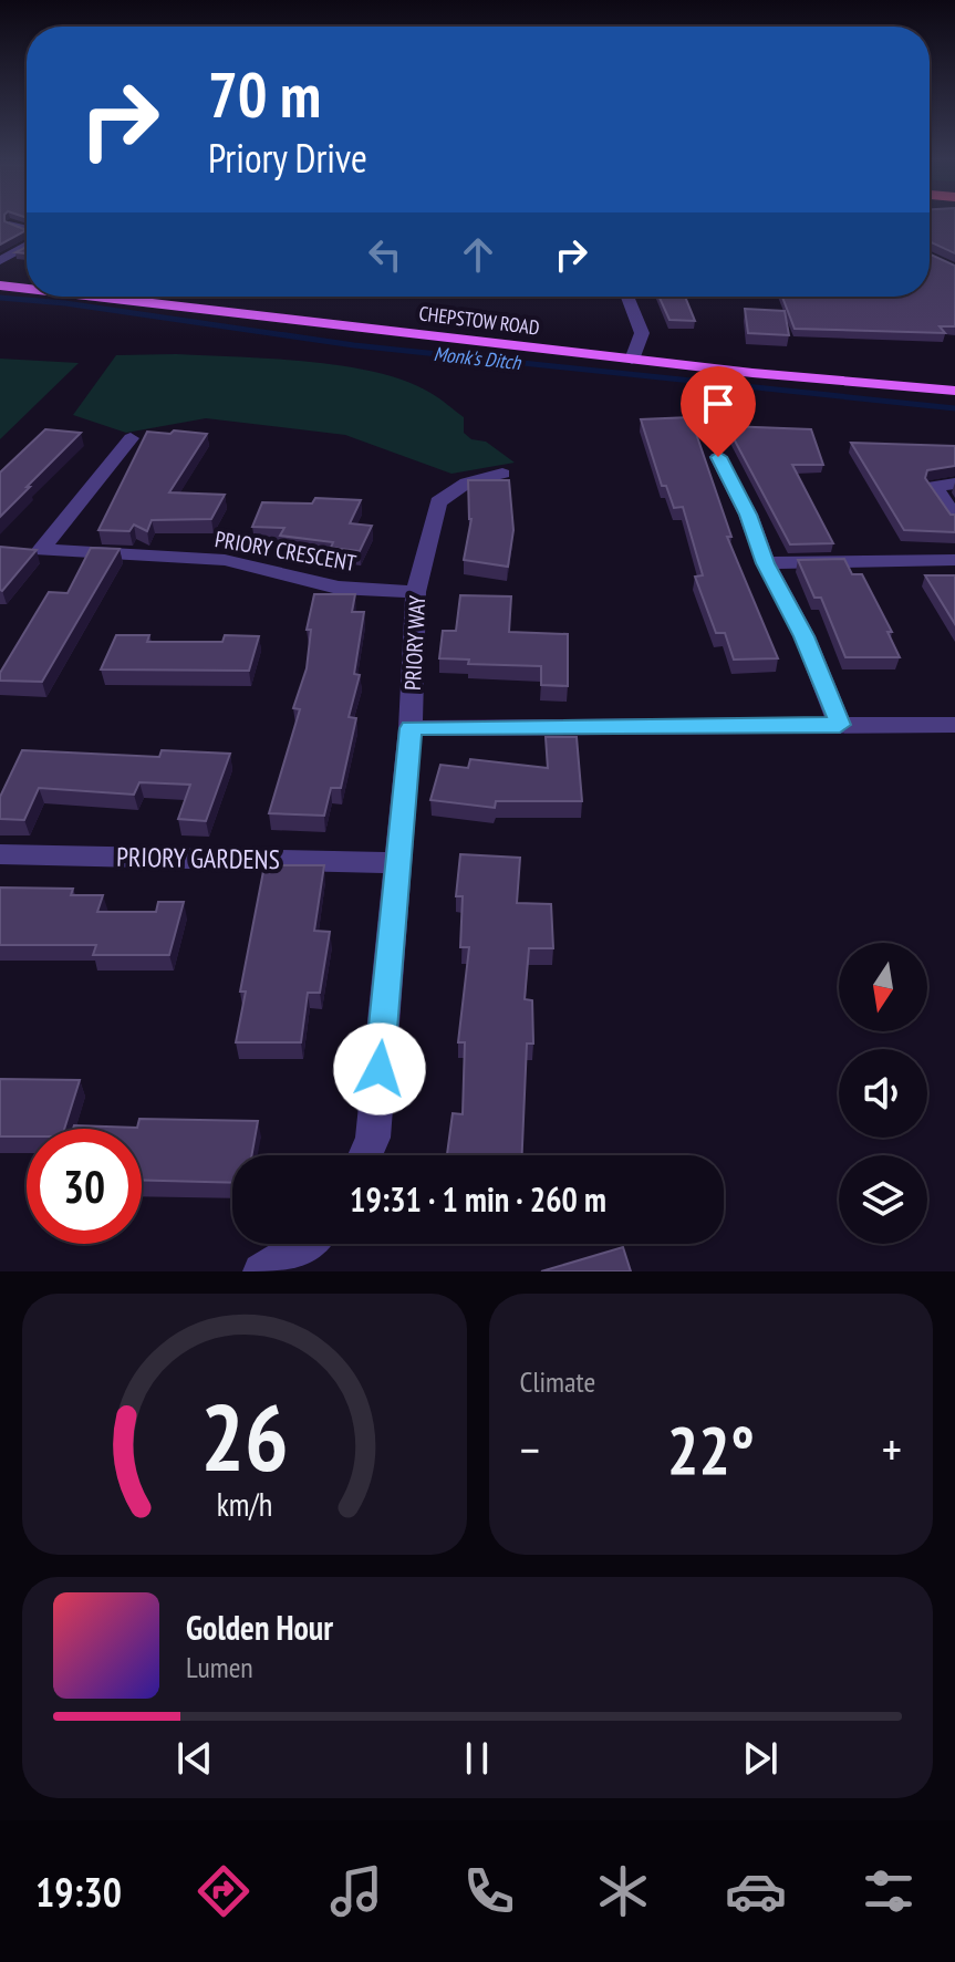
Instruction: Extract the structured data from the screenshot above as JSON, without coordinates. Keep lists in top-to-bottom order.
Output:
{
  "streets": {
    "main road": ["CHEPSTOW ROAD"],
    "street": ["PRIORY CRESCENT", "PRIORY WAY", "PRIORY GARDENS"]
  },
  "crossings": [
    ["PRIORY CRESCENT", "PRIORY WAY"],
    ["PRIORY WAY", "PRIORY GARDENS"]
  ],
  "water": ["Monk's Ditch"],
  "north": "bottom",
  "page": {
    "turn": ["70 m", "Priory Drive"],
    "limit": "30",
    "trip": "19:31 · 1 min · 260 m",
    "tile": "Climate",
    "heat": ["−", "22°", "+"],
    "song": ["Golden Hour", "Lumen"],
    "tabs": "19:30",
    "gauge": ["26", "km/h"]
  }
}
